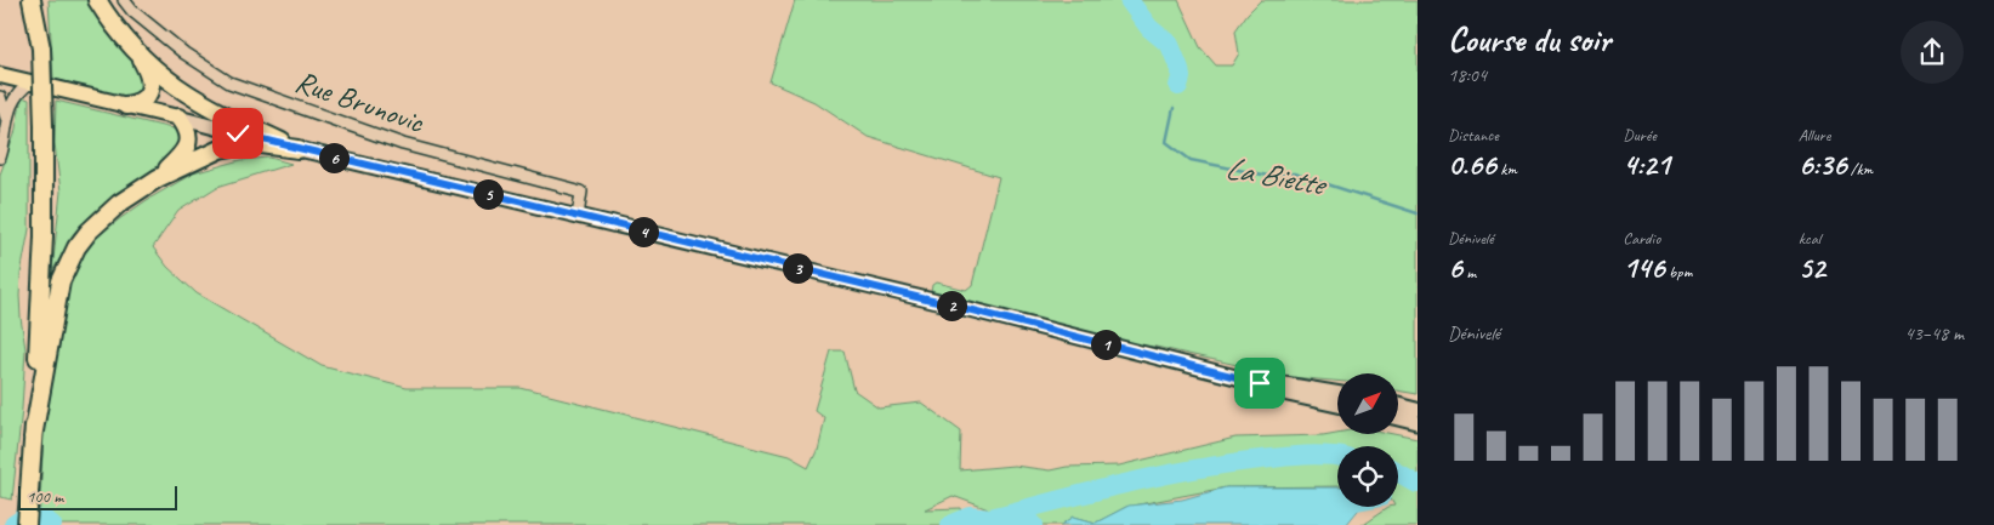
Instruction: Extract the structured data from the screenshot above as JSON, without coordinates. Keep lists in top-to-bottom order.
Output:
{
  "streets": {
    "street": ["Rue Brunovic"]
  },
  "water": ["La Biette"],
  "scale_bar": "100 m",
  "north": "top right",
  "page": {
    "heading": ["Course du soir", "18:04"],
    "stats": [
      ["Distance", "0.66 km"],
      ["Durée", "4:21"],
      ["Allure", "6:36 /km"],
      ["Dénivelé", "6 m"],
      ["Cardio", "146 bpm"],
      ["kcal", "52"]
    ],
    "pins": [
      "6",
      "5",
      "4",
      "3",
      "2",
      "1"
    ],
    "chart": ["Dénivelé", "43–48 m"],
    "scale": "100 m"
  }
}
